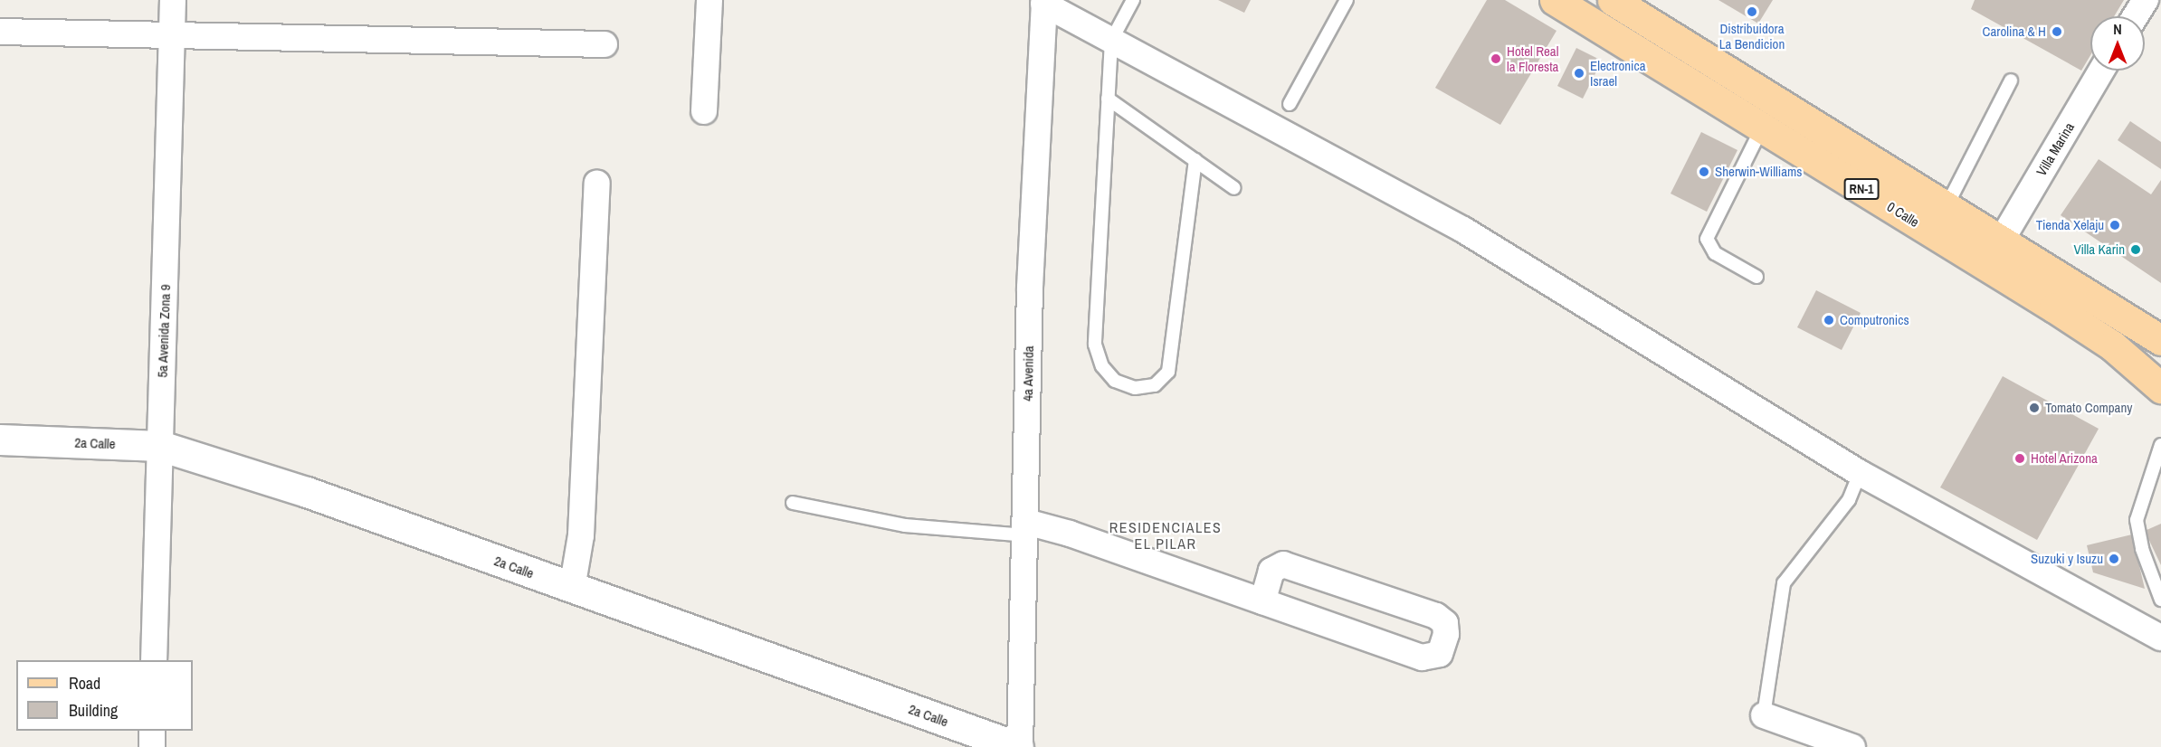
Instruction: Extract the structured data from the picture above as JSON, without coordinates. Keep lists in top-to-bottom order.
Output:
{
  "streets": {
    "main road": ["RN-1", "0 Calle"],
    "street": [
      "Villa Marina",
      "5a Avenida Zona 9",
      "4a Avenida",
      "2a Calle"
    ]
  },
  "crossings": [
    ["Villa Marina", "RN-1"],
    ["5a Avenida Zona 9", "2a Calle"],
    ["4a Avenida", "2a Calle"]
  ],
  "districts": ["RESIDENCIALES EL PILAR"],
  "places": [
    "Distribuidora La Bendicion",
    "Carolina & H",
    "Hotel Real la Floresta",
    "Electronica Israel",
    "Sherwin-Williams",
    "Tienda Xelaju",
    "Villa Karin",
    "Computronics",
    "Tomato Company",
    "Hotel Arizona",
    "Suzuki y Isuzu"
  ],
  "legend": ["Road", "Building"],
  "north": "top"
}
